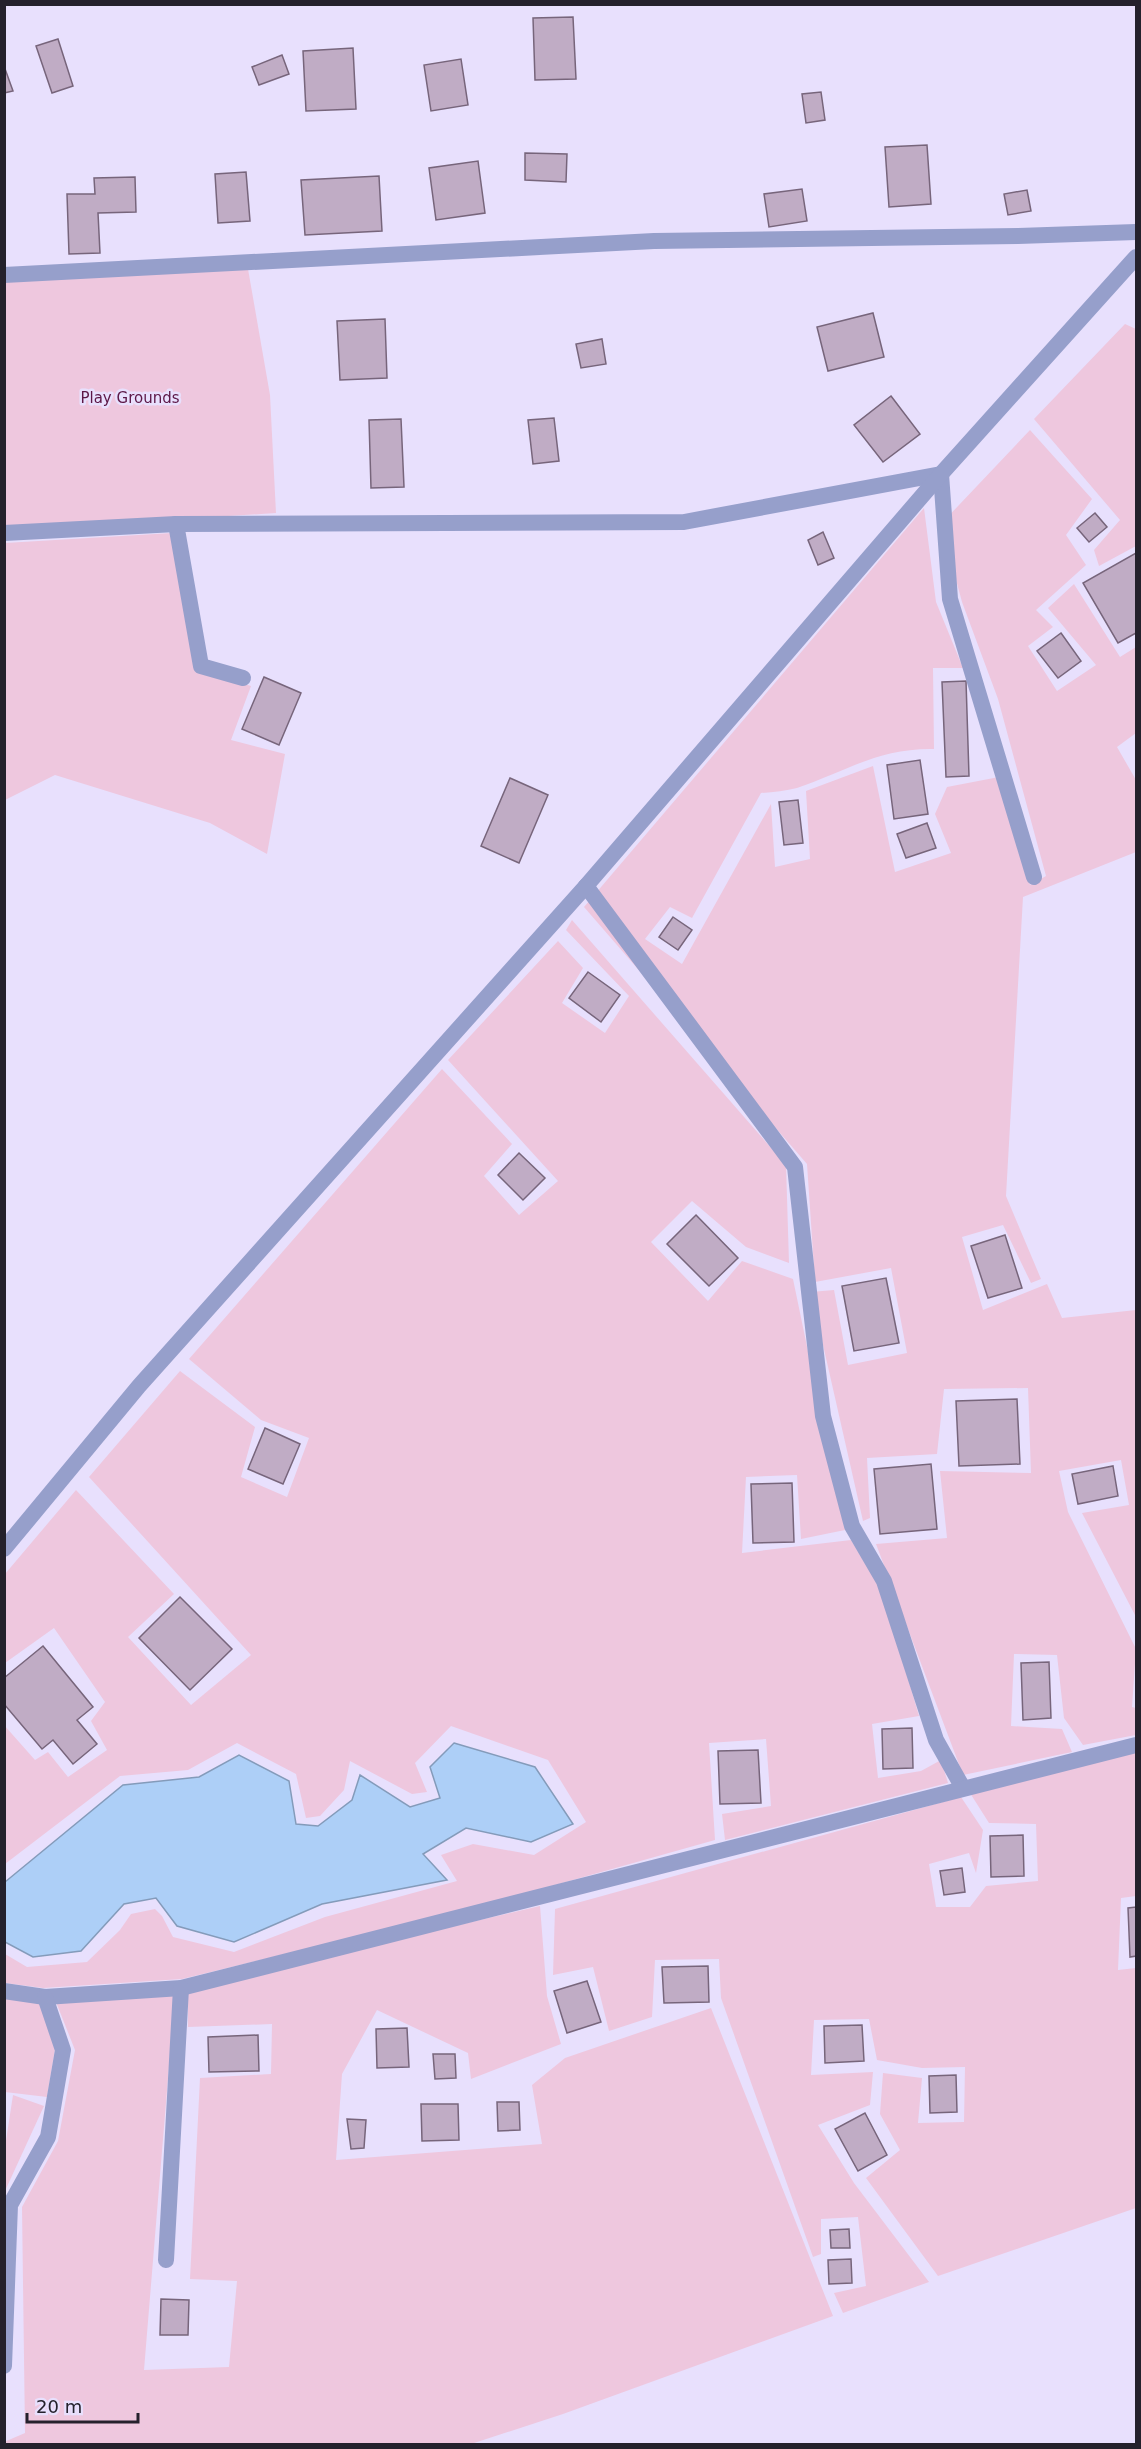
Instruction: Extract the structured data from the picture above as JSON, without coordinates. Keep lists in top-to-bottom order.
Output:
{
  "parks": ["Play Grounds"],
  "scale_bar": "20 m"
}
